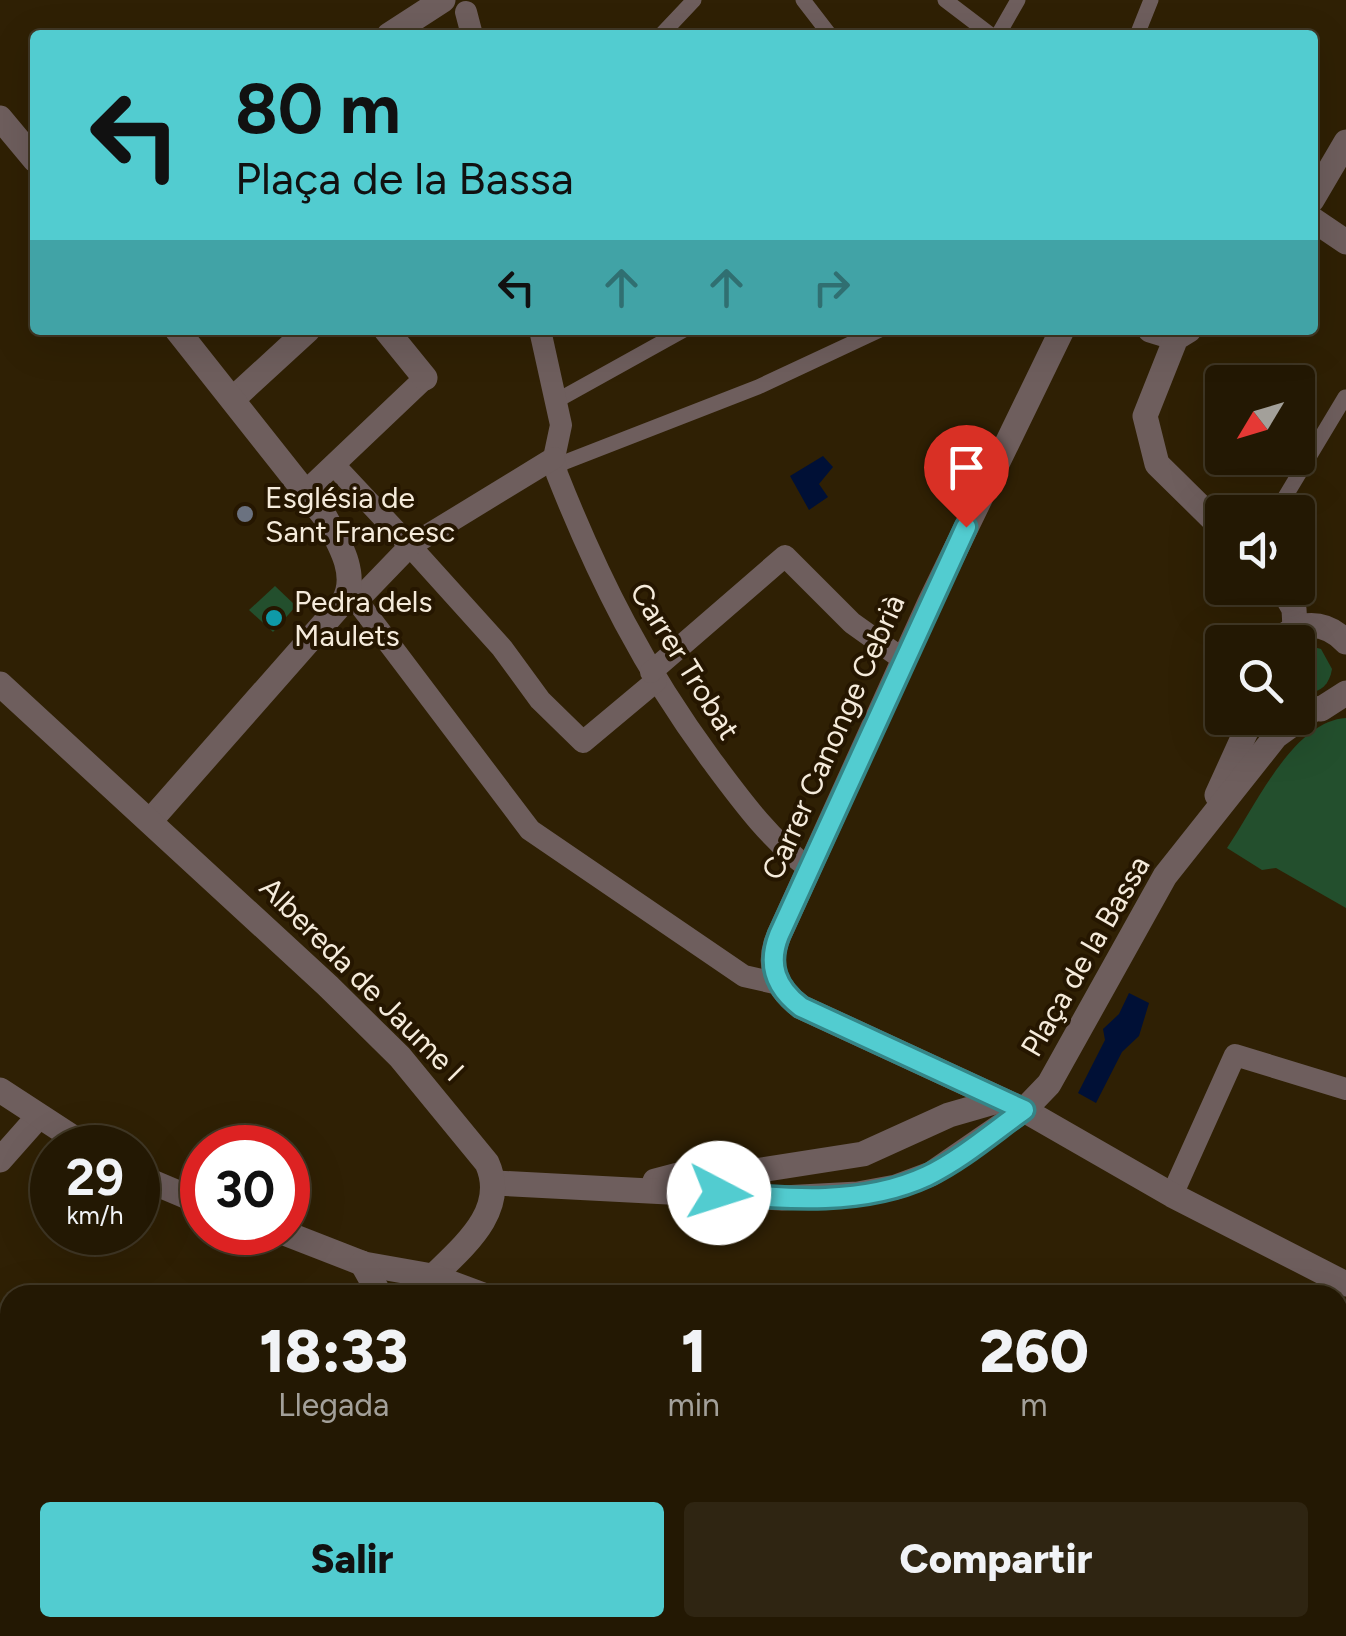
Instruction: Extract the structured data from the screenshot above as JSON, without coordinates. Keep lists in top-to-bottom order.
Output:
{
  "streets": {
    "street": [
      "Carrer Trobat",
      "Carrer Canonge Cebrià",
      "Plaça de la Bassa",
      "Albereda de Jaume I"
    ]
  },
  "crossings": [
    ["Carrer Trobat", "Carrer Canonge Cebrià"]
  ],
  "places": ["Església de Sant Francesc", "Pedra dels Maulets"],
  "north": "bottom left",
  "page": {
    "turn": ["80 m", "Plaça de la Bassa"],
    "speed": "29 km/h",
    "limit": "30",
    "eta": [
      "18:33",
      "Llegada",
      "1",
      "min",
      "260",
      "m"
    ],
    "buttons": ["Salir", "Compartir"]
  }
}
